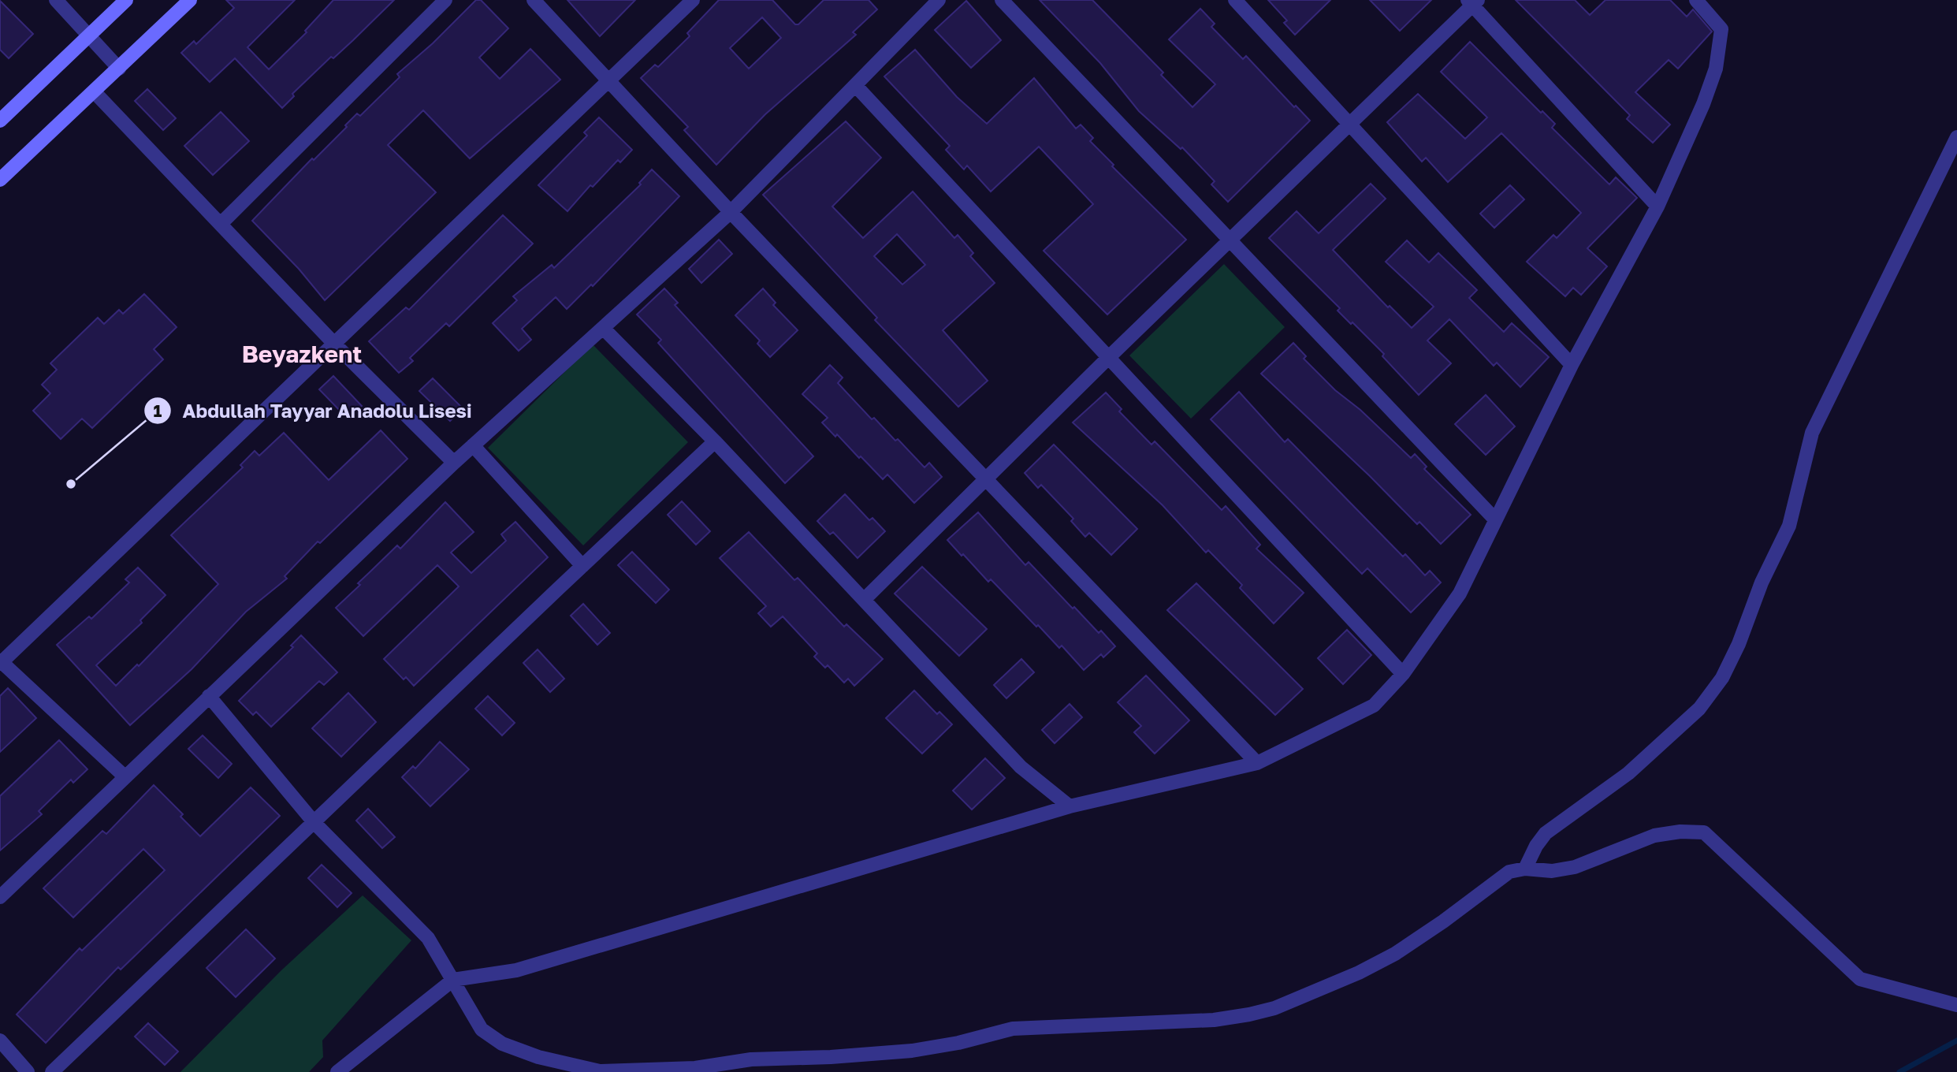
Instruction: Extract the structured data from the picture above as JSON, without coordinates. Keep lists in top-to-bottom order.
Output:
{
  "districts": ["Beyazkent"],
  "places": ["Abdullah Tayyar Anadolu Lisesi"]
}
